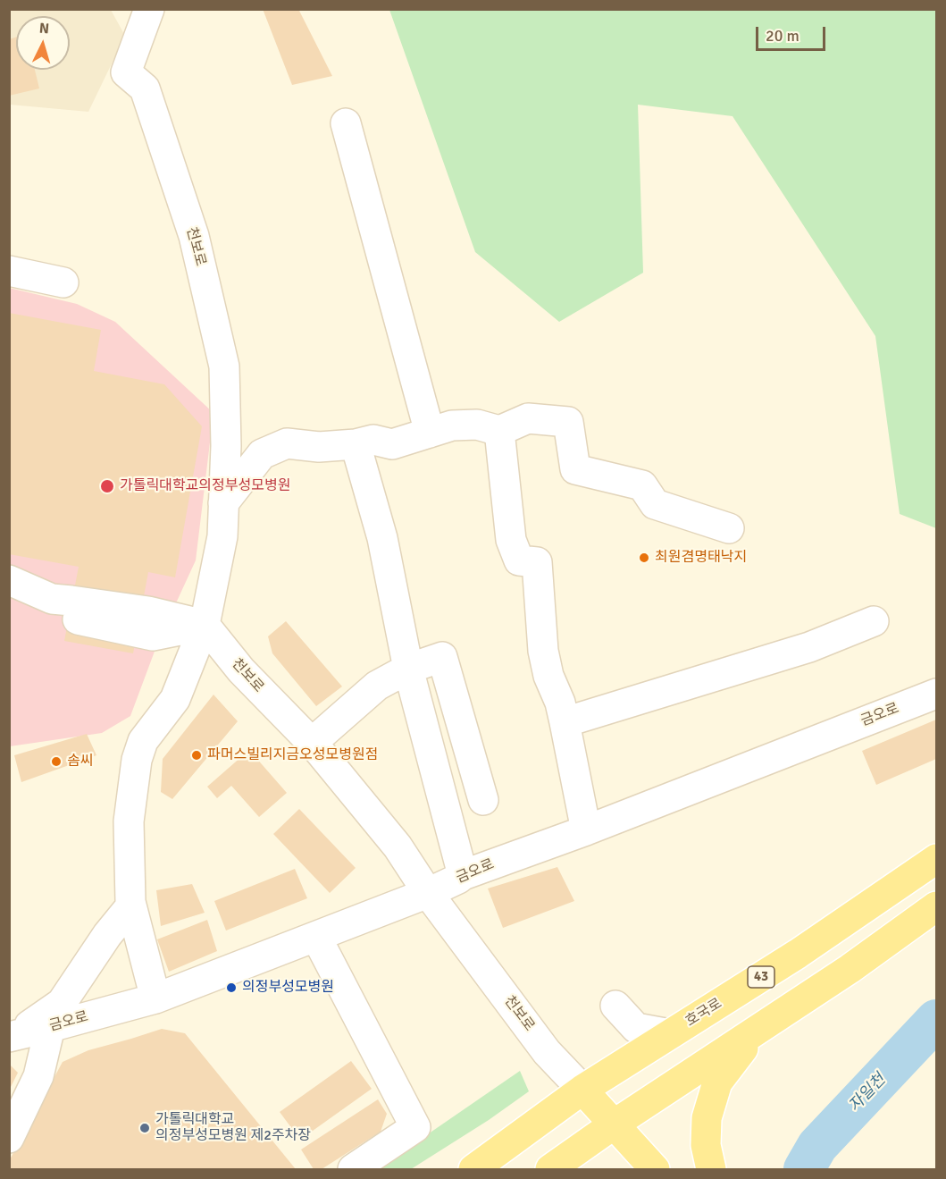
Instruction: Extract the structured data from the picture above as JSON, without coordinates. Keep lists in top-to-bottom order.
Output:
{
  "streets": {
    "main road": ["천보로", "43", "호국로"],
    "street": ["금오로"]
  },
  "crossings": [
    ["천보로", "금오로"],
    ["천보로", "호국로"]
  ],
  "water": ["자일천"],
  "places": [
    "가톨릭대학교의정부성모병원",
    "최원겸명태낙지",
    "파머스빌리지금오성모병원점",
    "솜씨",
    "의정부성모병원",
    "가톨릭대학교 의정부성모병원 제2주차장"
  ],
  "scale_bar": "20 m",
  "north": "top"
}
